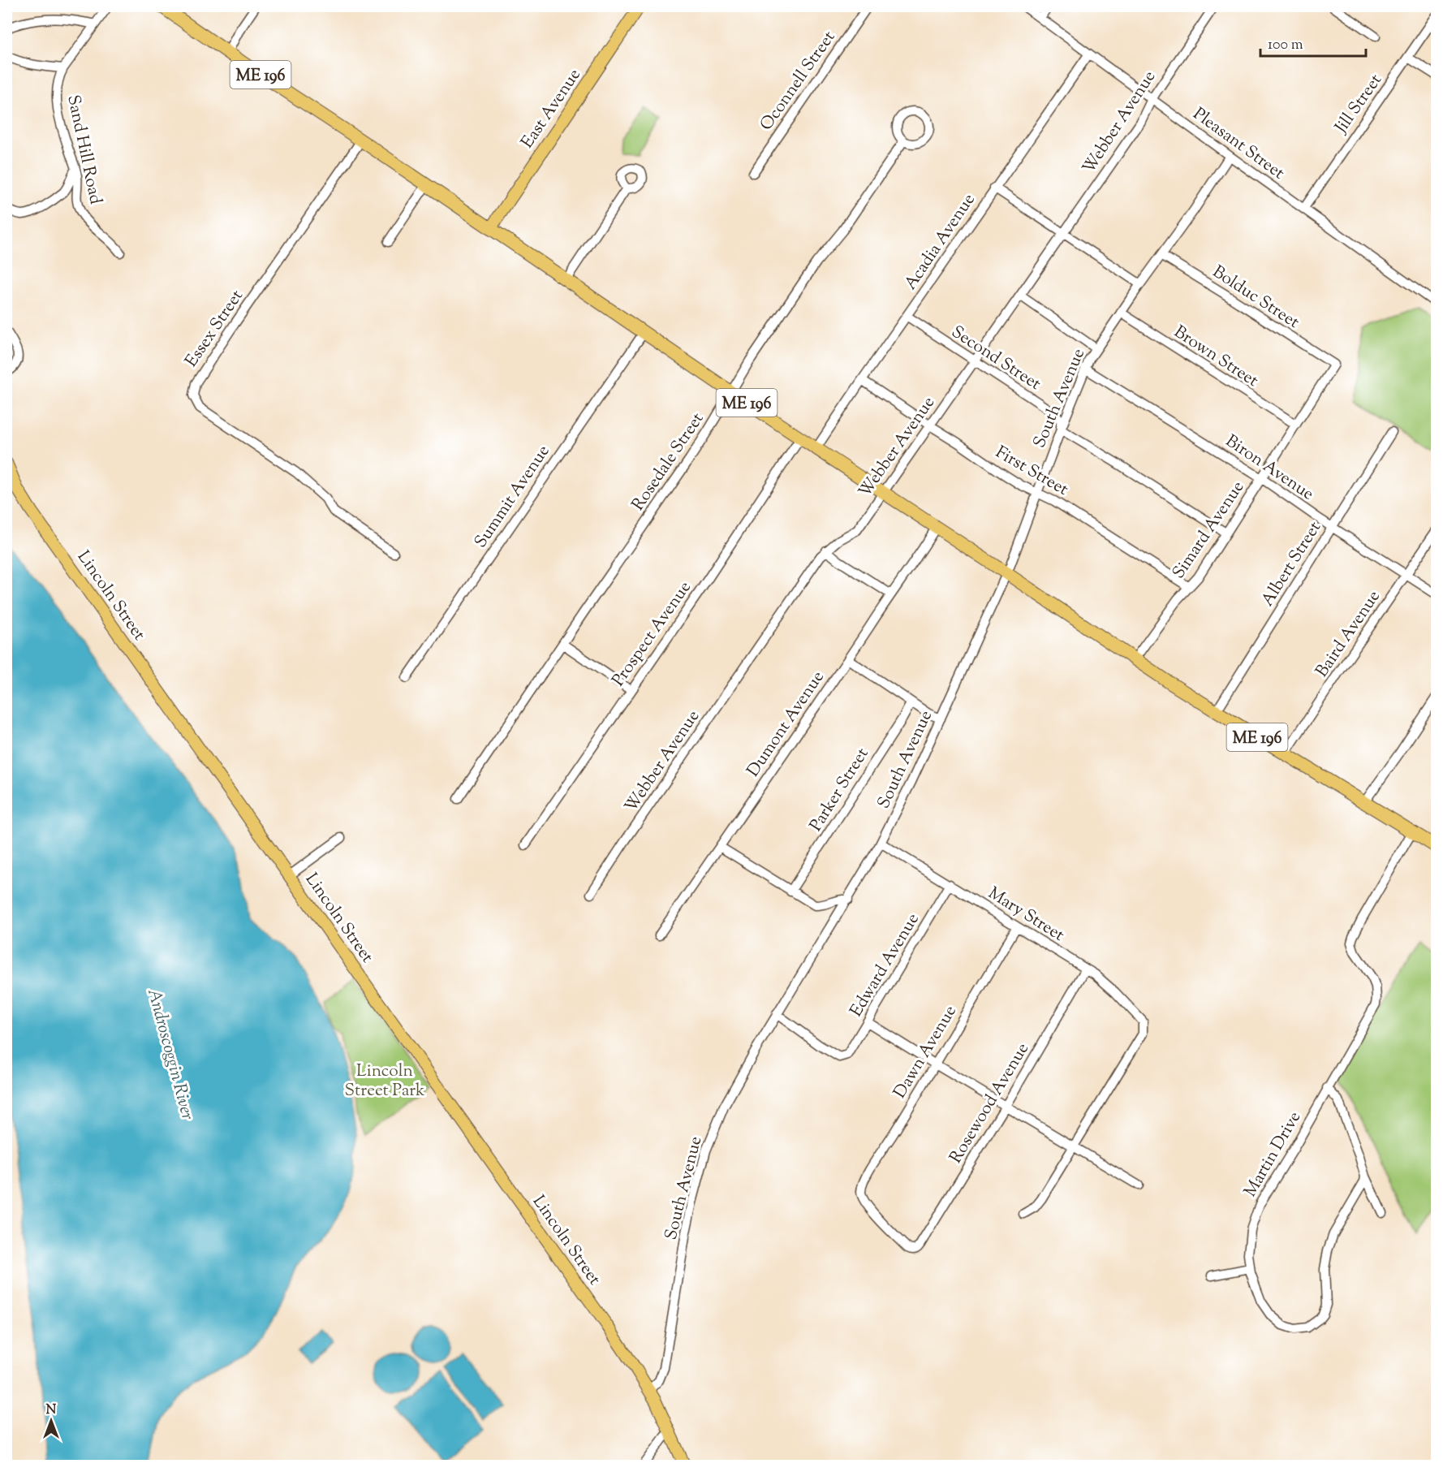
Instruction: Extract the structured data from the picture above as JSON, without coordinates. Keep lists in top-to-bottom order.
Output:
{
  "streets": {
    "highway": ["ME 196"],
    "main road": ["East Avenue", "Lincoln Street"],
    "street": [
      "Oconnell Street",
      "Jill Street",
      "Webber Avenue",
      "Pleasant Street",
      "Sand Hill Road",
      "Acadia Avenue",
      "Bolduc Street",
      "Essex Street",
      "Brown Street",
      "Second Street",
      "South Avenue",
      "Rosedale Street",
      "Biron Avenue",
      "First Street",
      "Summit Avenue",
      "Simard Avenue",
      "Albert Street",
      "Prospect Avenue",
      "Baird Avenue",
      "Dumont Avenue",
      "Parker Street",
      "Mary Street",
      "Edward Avenue",
      "Dawn Avenue",
      "Rosewood Avenue",
      "Martin Drive"
    ]
  },
  "crossings": [
    ["ME 196", "East Avenue"],
    ["ME 196", "Webber Avenue"],
    ["ME 196", "Acadia Avenue"],
    ["ME 196", "Essex Street"],
    ["ME 196", "South Avenue"],
    ["ME 196", "Rosedale Street"],
    ["ME 196", "Summit Avenue"],
    ["ME 196", "Simard Avenue"],
    ["ME 196", "Albert Street"],
    ["ME 196", "Prospect Avenue"],
    ["ME 196", "Baird Avenue"],
    ["ME 196", "Dumont Avenue"],
    ["ME 196", "Martin Drive"],
    ["Jill Street", "Pleasant Street"],
    ["Webber Avenue", "Pleasant Street"],
    ["Webber Avenue", "Second Street"],
    ["Webber Avenue", "First Street"],
    ["Pleasant Street", "Acadia Avenue"],
    ["Pleasant Street", "South Avenue"],
    ["Acadia Avenue", "Second Street"],
    ["Acadia Avenue", "First Street"],
    ["Bolduc Street", "South Avenue"],
    ["Bolduc Street", "Simard Avenue"],
    ["Brown Street", "South Avenue"],
    ["Brown Street", "Simard Avenue"],
    ["Second Street", "South Avenue"],
    ["South Avenue", "Biron Avenue"],
    ["South Avenue", "First Street"],
    ["South Avenue", "Lincoln Street"],
    ["South Avenue", "Mary Street"],
    ["South Avenue", "Edward Avenue"],
    ["Biron Avenue", "Simard Avenue"],
    ["Biron Avenue", "Albert Street"],
    ["Biron Avenue", "Baird Avenue"],
    ["First Street", "Simard Avenue"],
    ["Mary Street", "Edward Avenue"],
    ["Mary Street", "Dawn Avenue"],
    ["Mary Street", "Rosewood Avenue"],
    ["Dawn Avenue", "Rosewood Avenue"]
  ],
  "water": ["Androscoggin River"],
  "parks": ["Lincoln Street Park"],
  "scale_bar": "100 m",
  "north": "top"
}
